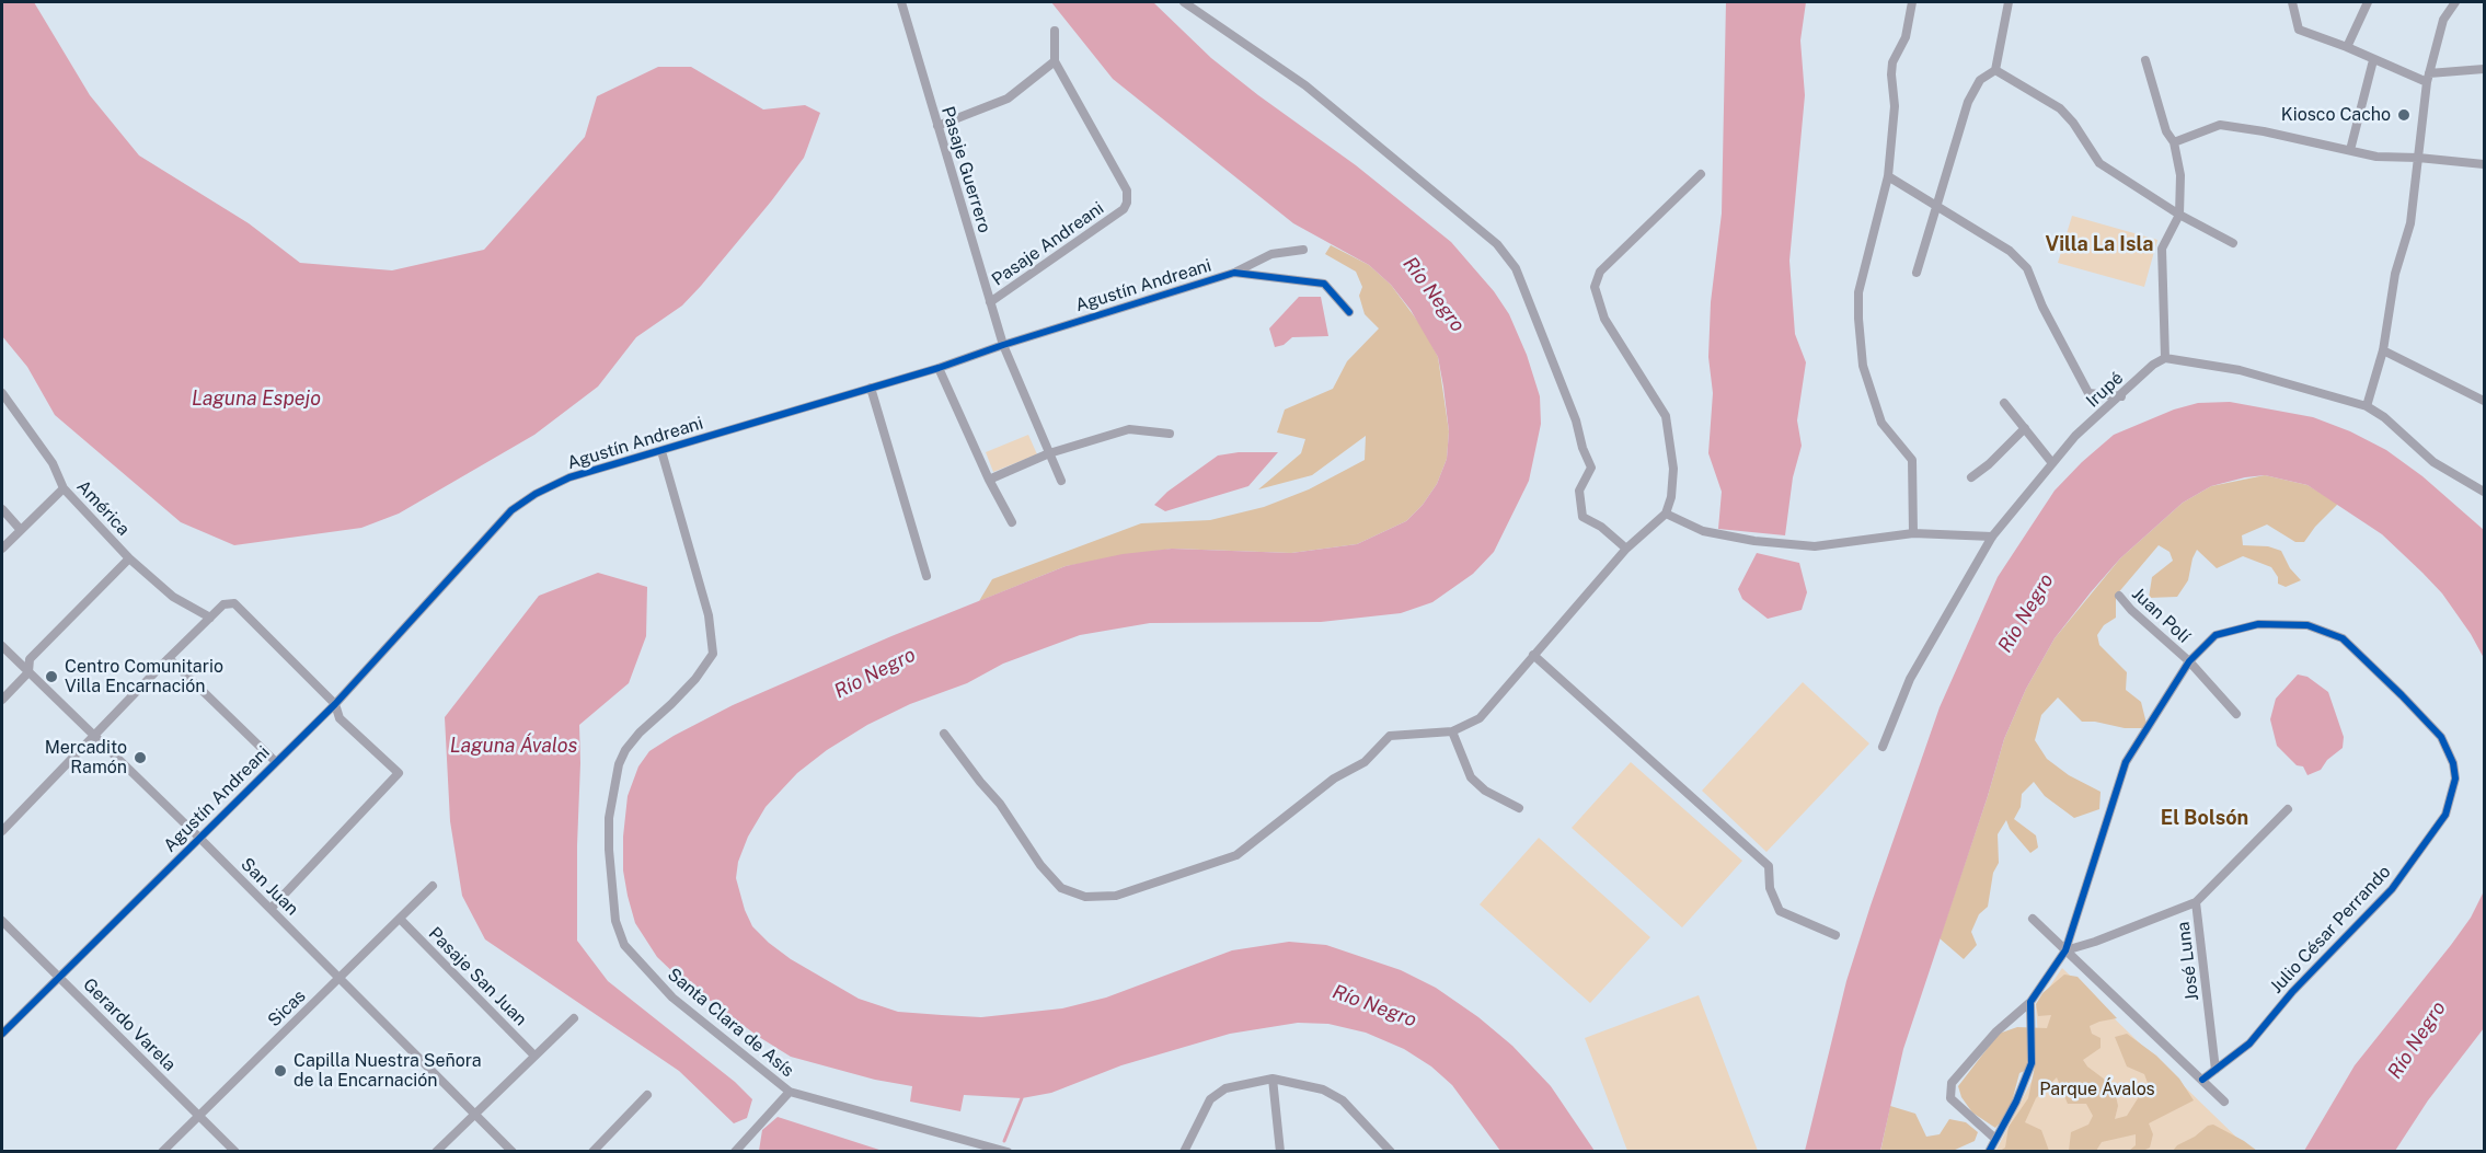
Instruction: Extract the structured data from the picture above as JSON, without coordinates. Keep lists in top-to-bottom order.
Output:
{
  "streets": {
    "street": [
      "Pasaje Guerrero",
      "Pasaje Andreani",
      "Agustín Andreani",
      "Irupé",
      "América",
      "Juan Polí",
      "San Juan",
      "Julio César Perrando",
      "José Luna",
      "Pasaje San Juan",
      "Sicas",
      "Santa Clara de Asís",
      "Gerardo Varela"
    ]
  },
  "crossings": [
    ["Pasaje Guerrero", "Pasaje Andreani"],
    ["Pasaje Guerrero", "Agustín Andreani"],
    ["Agustín Andreani", "San Juan"],
    ["Agustín Andreani", "Santa Clara de Asís"],
    ["Agustín Andreani", "Gerardo Varela"],
    ["Juan Polí", "Julio César Perrando"],
    ["San Juan", "Sicas"],
    ["Julio César Perrando", "José Luna"],
    ["Pasaje San Juan", "Sicas"],
    ["Sicas", "Gerardo Varela"]
  ],
  "districts": ["Villa La Isla", "El Bolsón"],
  "water": ["Río Negro", "Laguna Espejo", "Laguna Ávalos"],
  "parks": ["Parque Ávalos"],
  "places": [
    "Kiosco Cacho",
    "Centro Comunitario Villa Encarnación",
    "Mercadito Ramón",
    "Capilla Nuestra Señora de la Encarnación"
  ]
}
